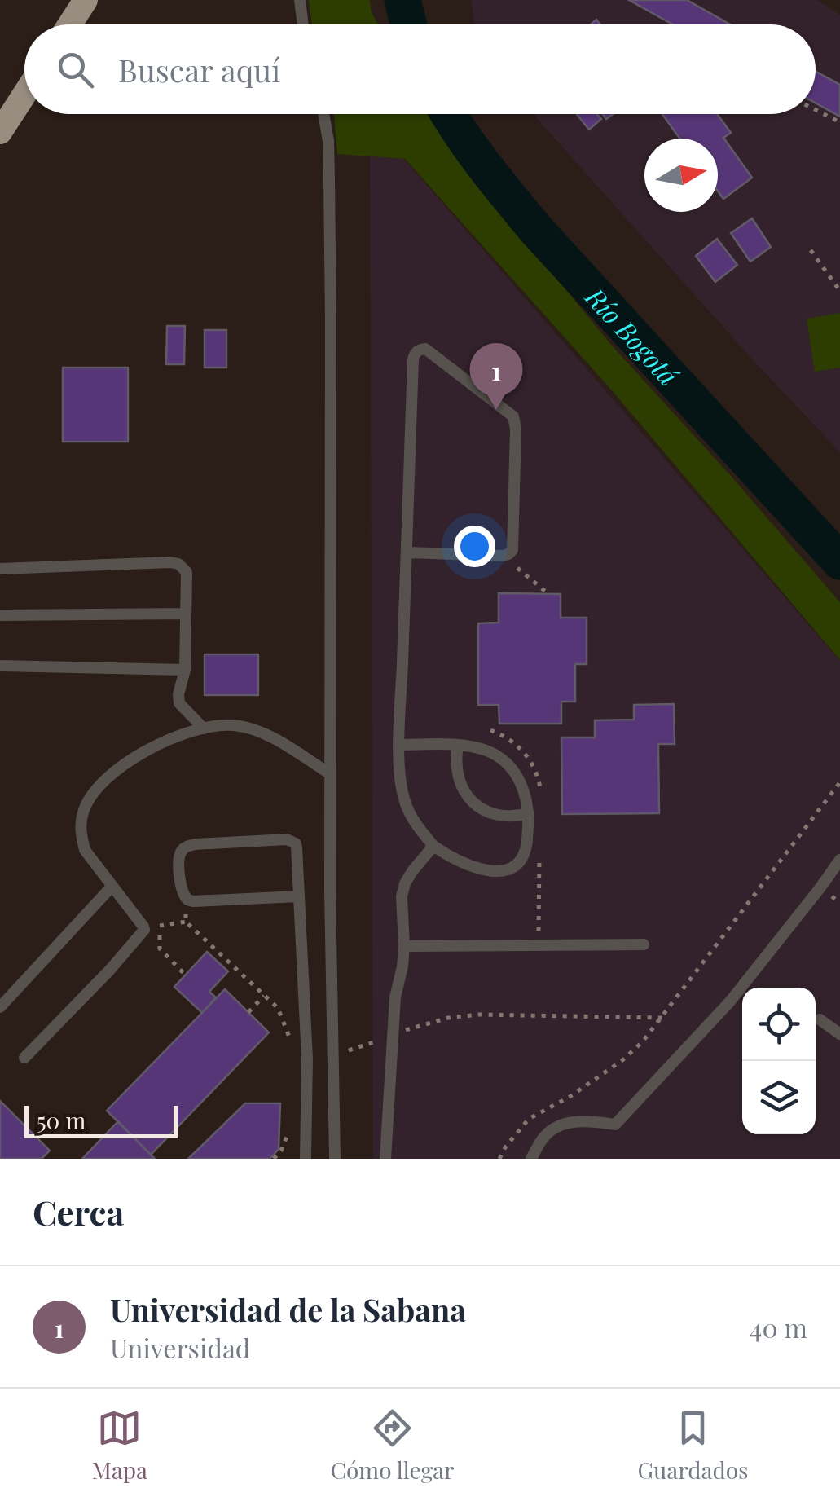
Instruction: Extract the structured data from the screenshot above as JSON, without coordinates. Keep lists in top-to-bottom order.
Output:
{
  "water": ["Río Bogotá"],
  "scale_bar": "50 m",
  "north": "right",
  "page": {
    "search": "Buscar aquí",
    "pins": "1",
    "scale": "50 m",
    "heading": "Cerca",
    "list": [
      {
        "mark": "1",
        "name": "Universidad de la Sabana",
        "note": "Universidad",
        "value": "40 m"
      }
    ],
    "nav": ["Mapa", "Cómo llegar", "Guardados"]
  }
}
